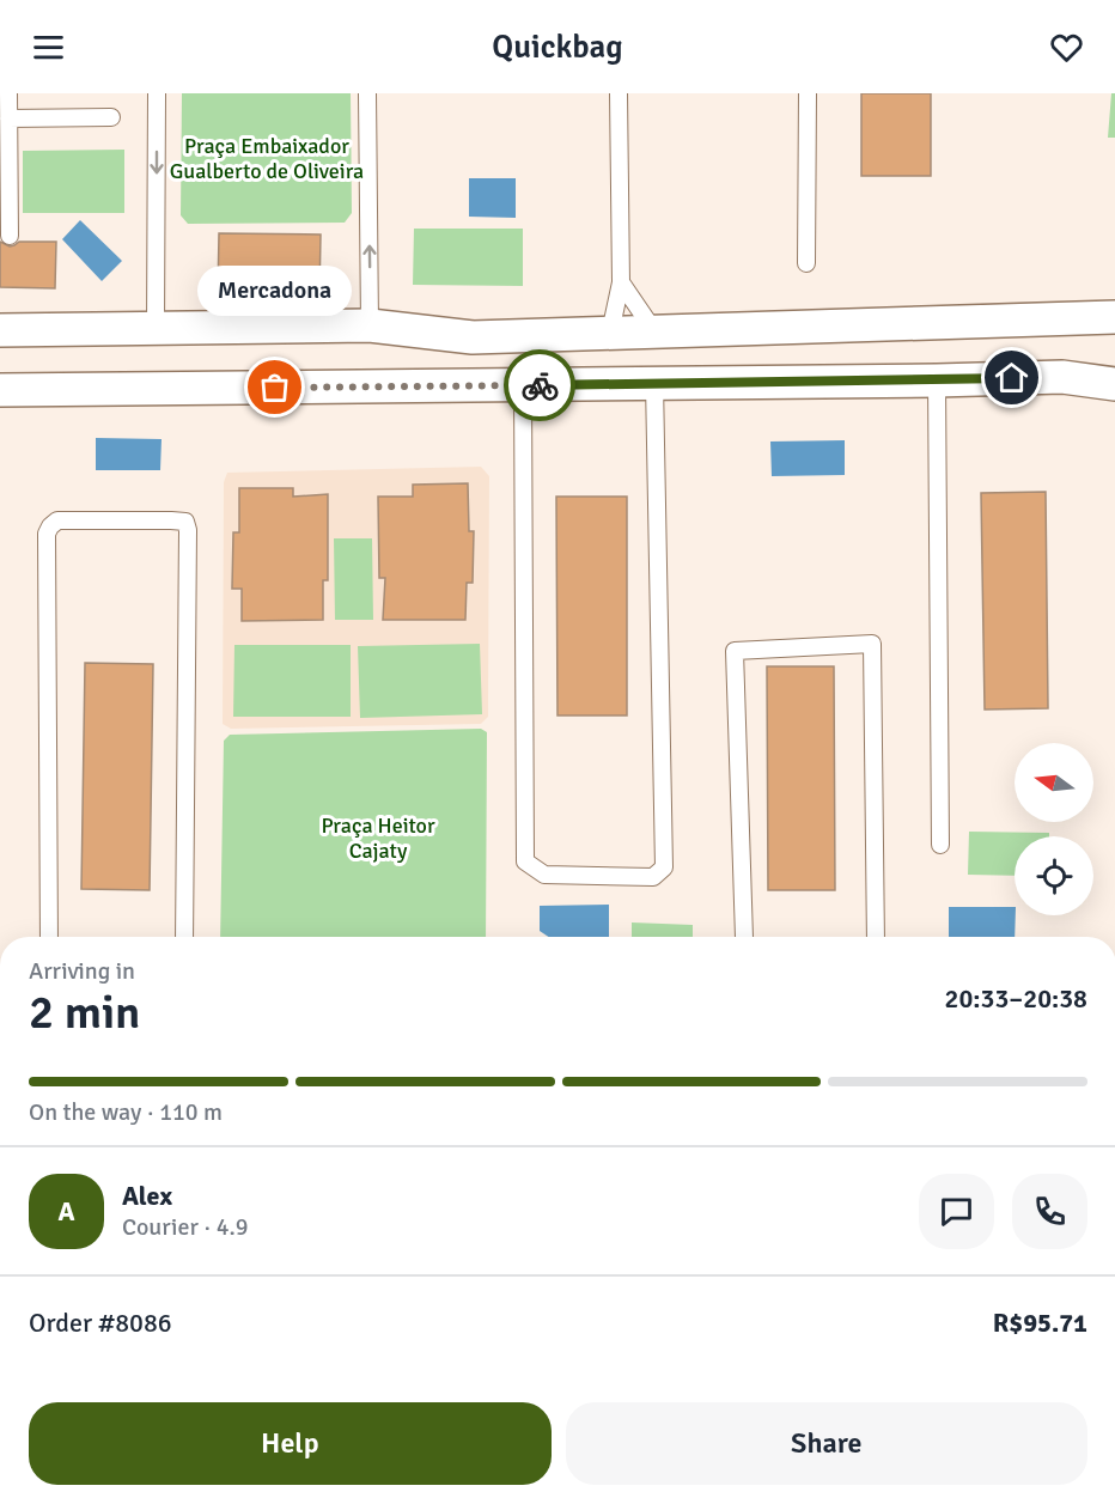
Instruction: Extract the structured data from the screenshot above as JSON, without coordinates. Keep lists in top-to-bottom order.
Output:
{
  "parks": ["Praça Embaixador Gualberto de Oliveira", "Praça Heitor Cajaty"],
  "places": ["Mercadona"],
  "north": "left",
  "page": {
    "header": "Quickbag",
    "bubble": "Mercadona",
    "heading": ["2 min", "Arriving in", "20:33–20:38"],
    "panel": [
      "Alex",
      "Courier · 4.9",
      "Order #8086",
      "R$95.71"
    ],
    "bar": "On the way · 110 m",
    "round": "A",
    "buttons": ["Help", "Share"]
  }
}
